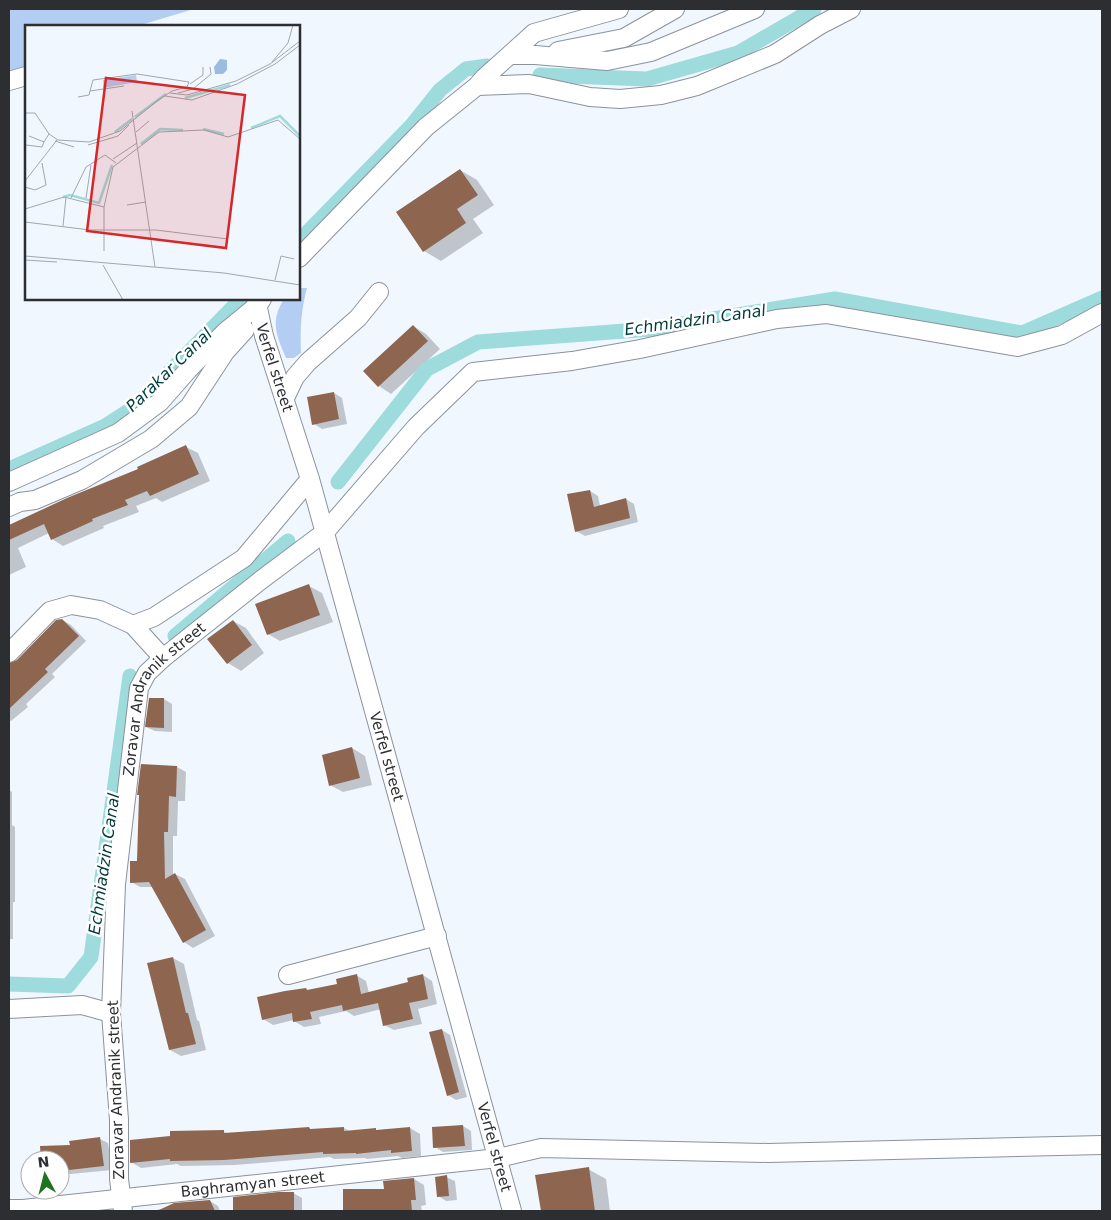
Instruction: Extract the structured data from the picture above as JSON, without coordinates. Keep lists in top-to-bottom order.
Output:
{
  "streets": {
    "street": ["Verfel street", "Zoravar Andranik street", "Baghramyan street"]
  },
  "crossings": [
    ["Verfel street", "Zoravar Andranik street"],
    ["Verfel street", "Baghramyan street"],
    ["Zoravar Andranik street", "Baghramyan street"]
  ],
  "water": ["Echmiadzin Canal", "Parakar Canal"],
  "north": "top"
}
